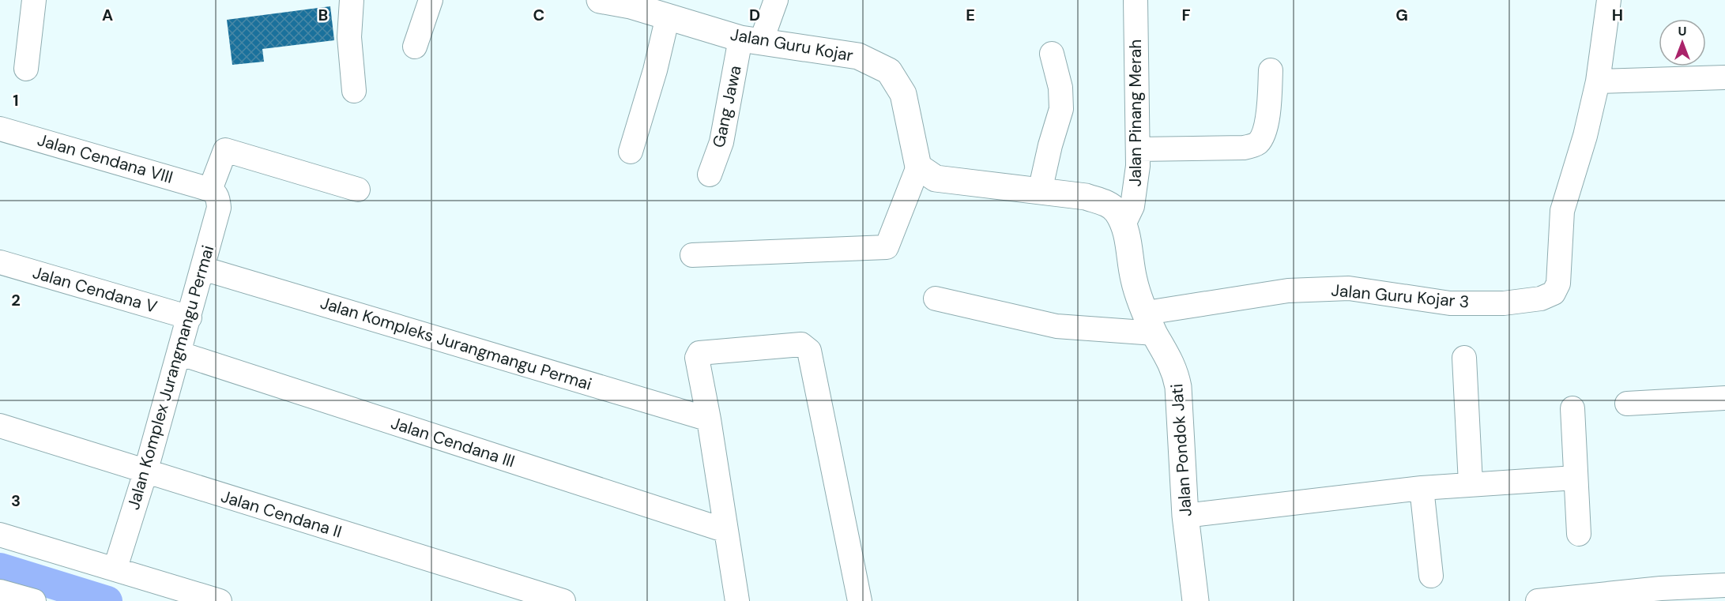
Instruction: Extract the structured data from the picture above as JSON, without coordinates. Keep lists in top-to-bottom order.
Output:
{
  "streets": {
    "street": [
      "Jalan Guru Kojar",
      "Gang Jawa",
      "Jalan Pinang Merah",
      "Jalan Cendana VIII",
      "Jalan Cendana V",
      "Jalan Guru Kojar 3",
      "Jalan Kompleks Jurangmangu Permai",
      "Jalan Komplex Jurangmangu Permai",
      "Jalan Cendana III",
      "Jalan Pondok Jati",
      "Jalan Cendana II"
    ]
  },
  "crossings": [
    ["Jalan Guru Kojar", "Gang Jawa"],
    ["Jalan Pinang Merah", "Jalan Pondok Jati"],
    ["Jalan Cendana VIII", "Jalan Komplex Jurangmangu Permai"],
    ["Jalan Cendana V", "Jalan Komplex Jurangmangu Permai"],
    ["Jalan Guru Kojar 3", "Jalan Pondok Jati"],
    ["Jalan Kompleks Jurangmangu Permai", "Jalan Komplex Jurangmangu Permai"],
    ["Jalan Komplex Jurangmangu Permai", "Jalan Cendana III"],
    ["Jalan Komplex Jurangmangu Permai", "Jalan Cendana II"]
  ],
  "north": "top",
  "grid": {
    "columns": [
      "A",
      "B",
      "C",
      "D",
      "E",
      "F",
      "G",
      "H"
    ],
    "rows": ["1", "2", "3"]
  }
}
